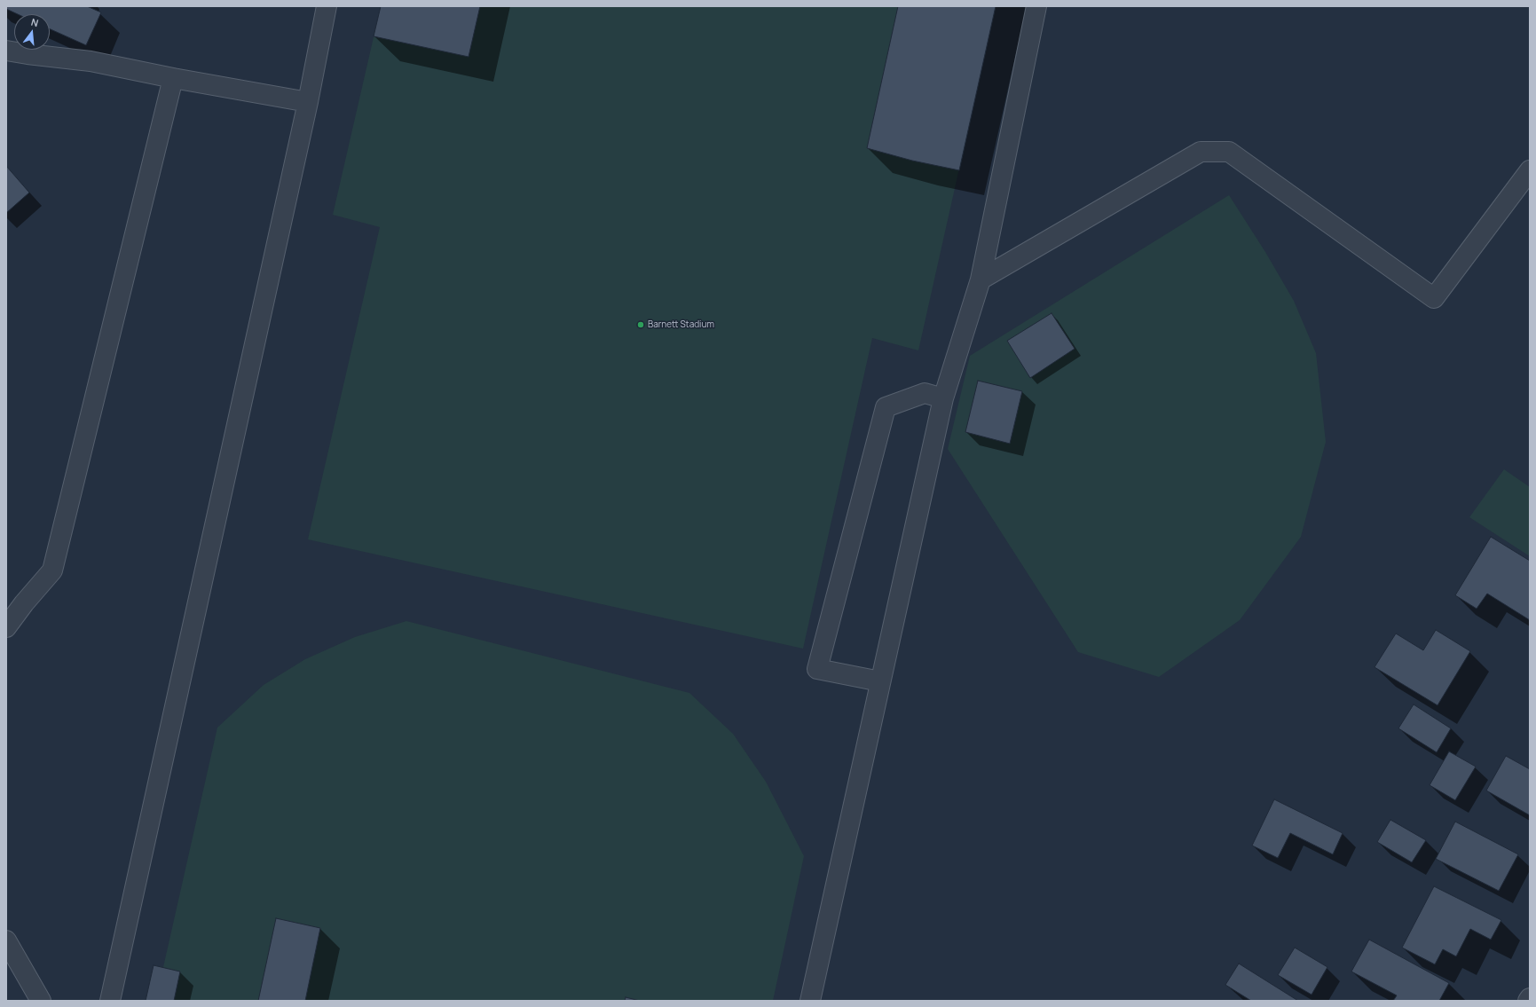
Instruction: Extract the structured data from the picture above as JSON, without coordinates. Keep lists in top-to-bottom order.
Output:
{
  "places": ["Barnett Stadium"],
  "north": "top"
}
